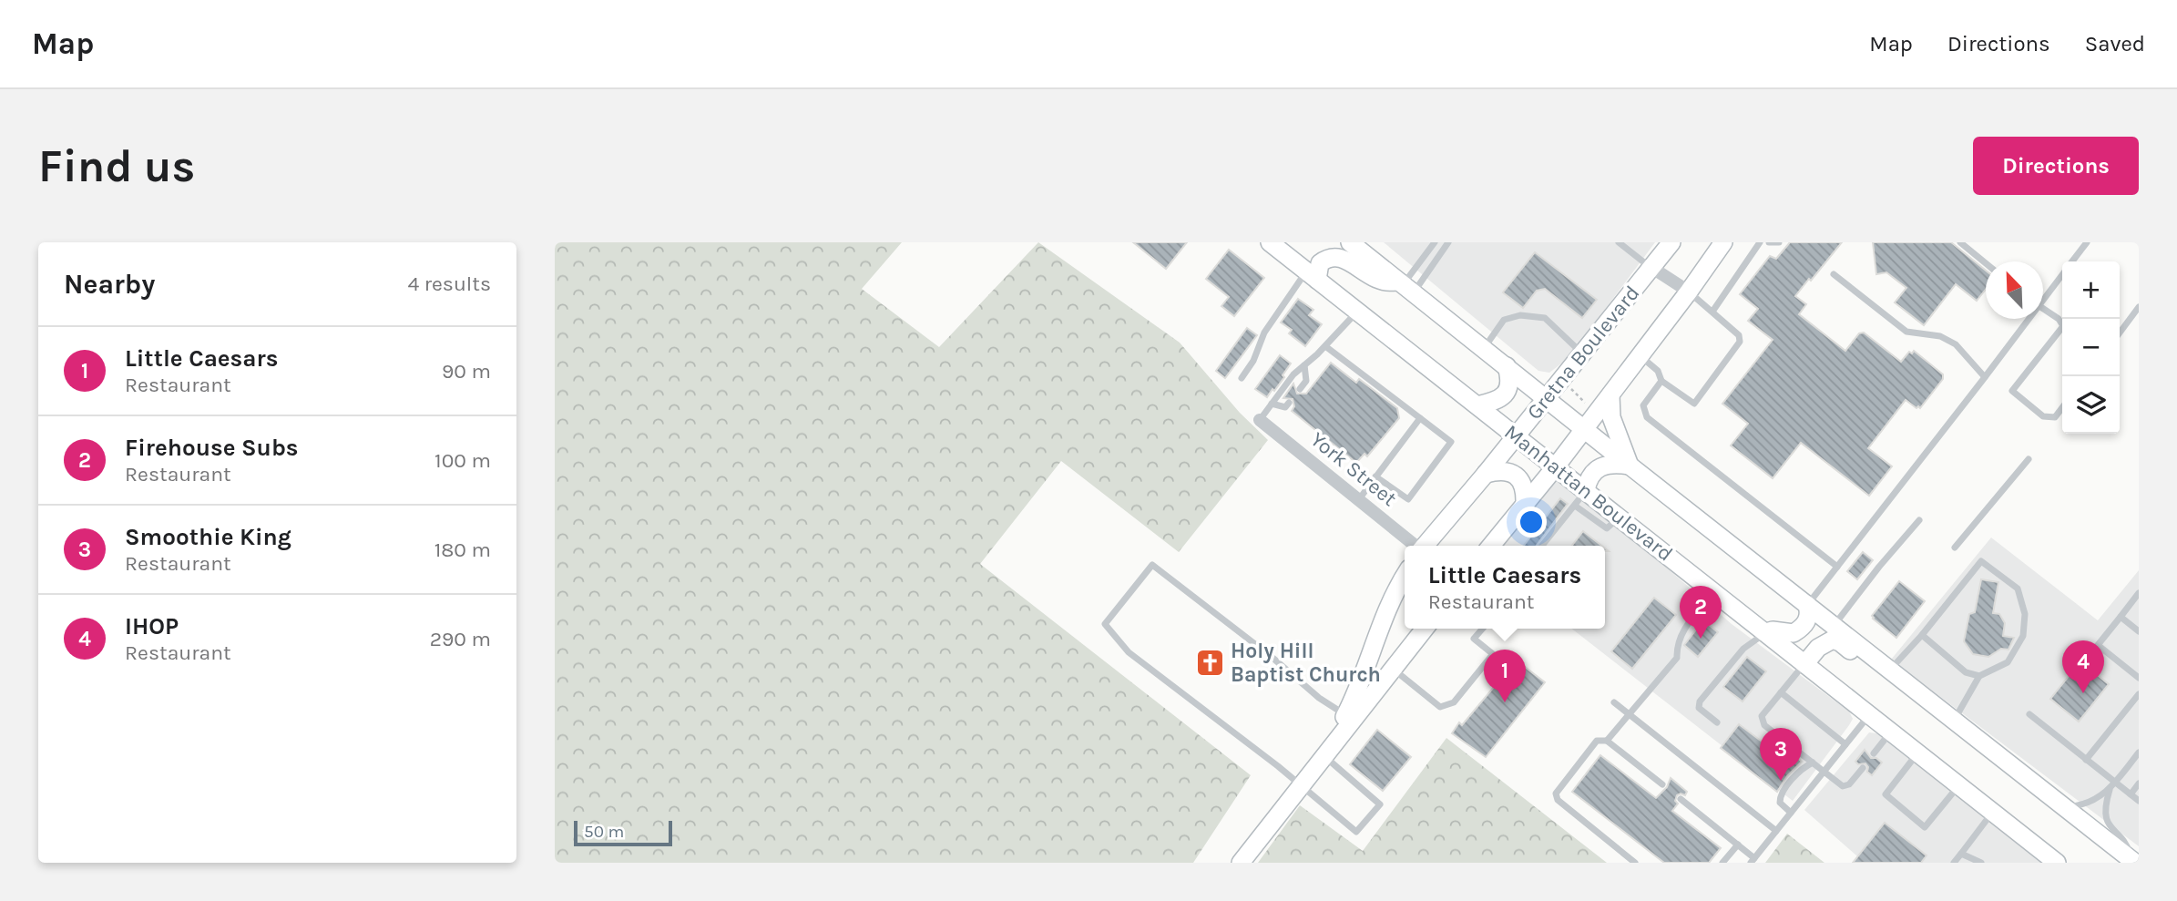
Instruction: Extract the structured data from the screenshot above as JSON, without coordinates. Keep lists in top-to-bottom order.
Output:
{
  "streets": {
    "street": ["Gretna Boulevard", "York Street", "Manhattan Boulevard"]
  },
  "crossings": [
    ["Gretna Boulevard", "Manhattan Boulevard"]
  ],
  "places": {
    "church": ["Holy Hill Baptist Church"]
  },
  "scale_bar": "50 m",
  "north": "top left",
  "page": {
    "header": "Map",
    "nav": ["Map", "Directions", "Saved"],
    "buttons": "Directions",
    "title": "Find us",
    "heading": ["Nearby", "4 results"],
    "map_buttons": ["+", "−"],
    "list": [
      {
        "mark": "1",
        "name": "Little Caesars",
        "note": "Restaurant",
        "value": "90 m"
      },
      {
        "mark": "2",
        "name": "Firehouse Subs",
        "note": "Restaurant",
        "value": "100 m"
      },
      {
        "mark": "3",
        "name": "Smoothie King",
        "note": "Restaurant",
        "value": "180 m"
      },
      {
        "mark": "4",
        "name": "IHOP",
        "note": "Restaurant",
        "value": "290 m"
      }
    ],
    "popup": ["Little Caesars", "Restaurant"],
    "pins": [
      "2",
      "4",
      "1",
      "3"
    ],
    "scale": "50 m"
  }
}
